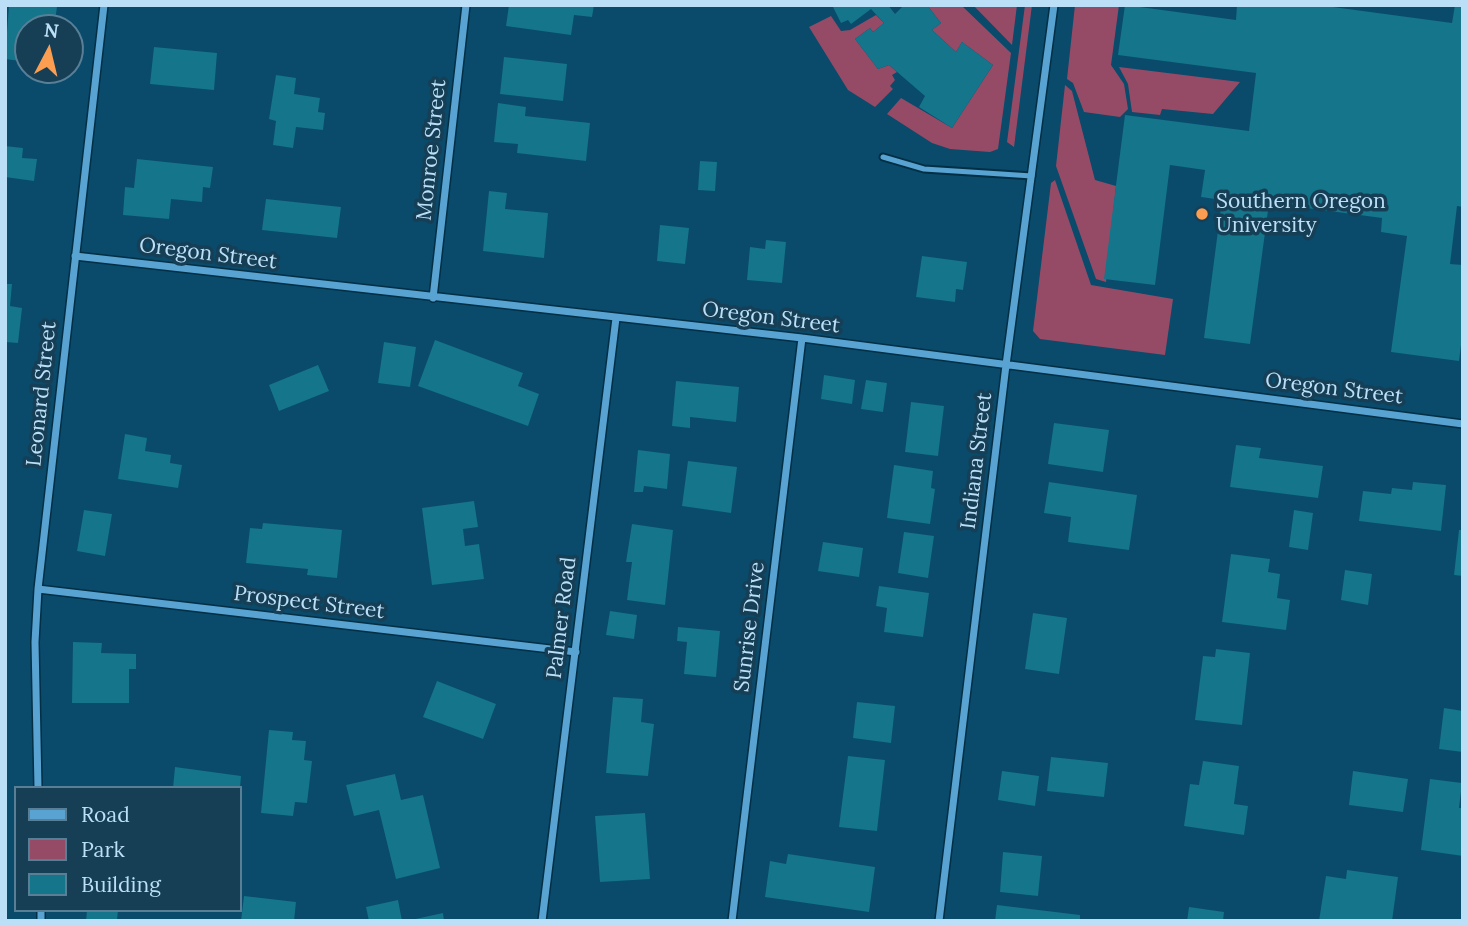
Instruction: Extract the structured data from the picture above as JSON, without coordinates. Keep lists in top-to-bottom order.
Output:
{
  "streets": {
    "street": [
      "Monroe Street",
      "Oregon Street",
      "Leonard Street",
      "Indiana Street",
      "Prospect Street",
      "Palmer Road",
      "Sunrise Drive"
    ]
  },
  "crossings": [
    ["Monroe Street", "Oregon Street"],
    ["Oregon Street", "Leonard Street"],
    ["Oregon Street", "Indiana Street"],
    ["Oregon Street", "Palmer Road"],
    ["Oregon Street", "Sunrise Drive"],
    ["Leonard Street", "Prospect Street"],
    ["Prospect Street", "Palmer Road"]
  ],
  "places": ["Southern Oregon University"],
  "legend": ["Road", "Park", "Building"],
  "north": "top"
}
